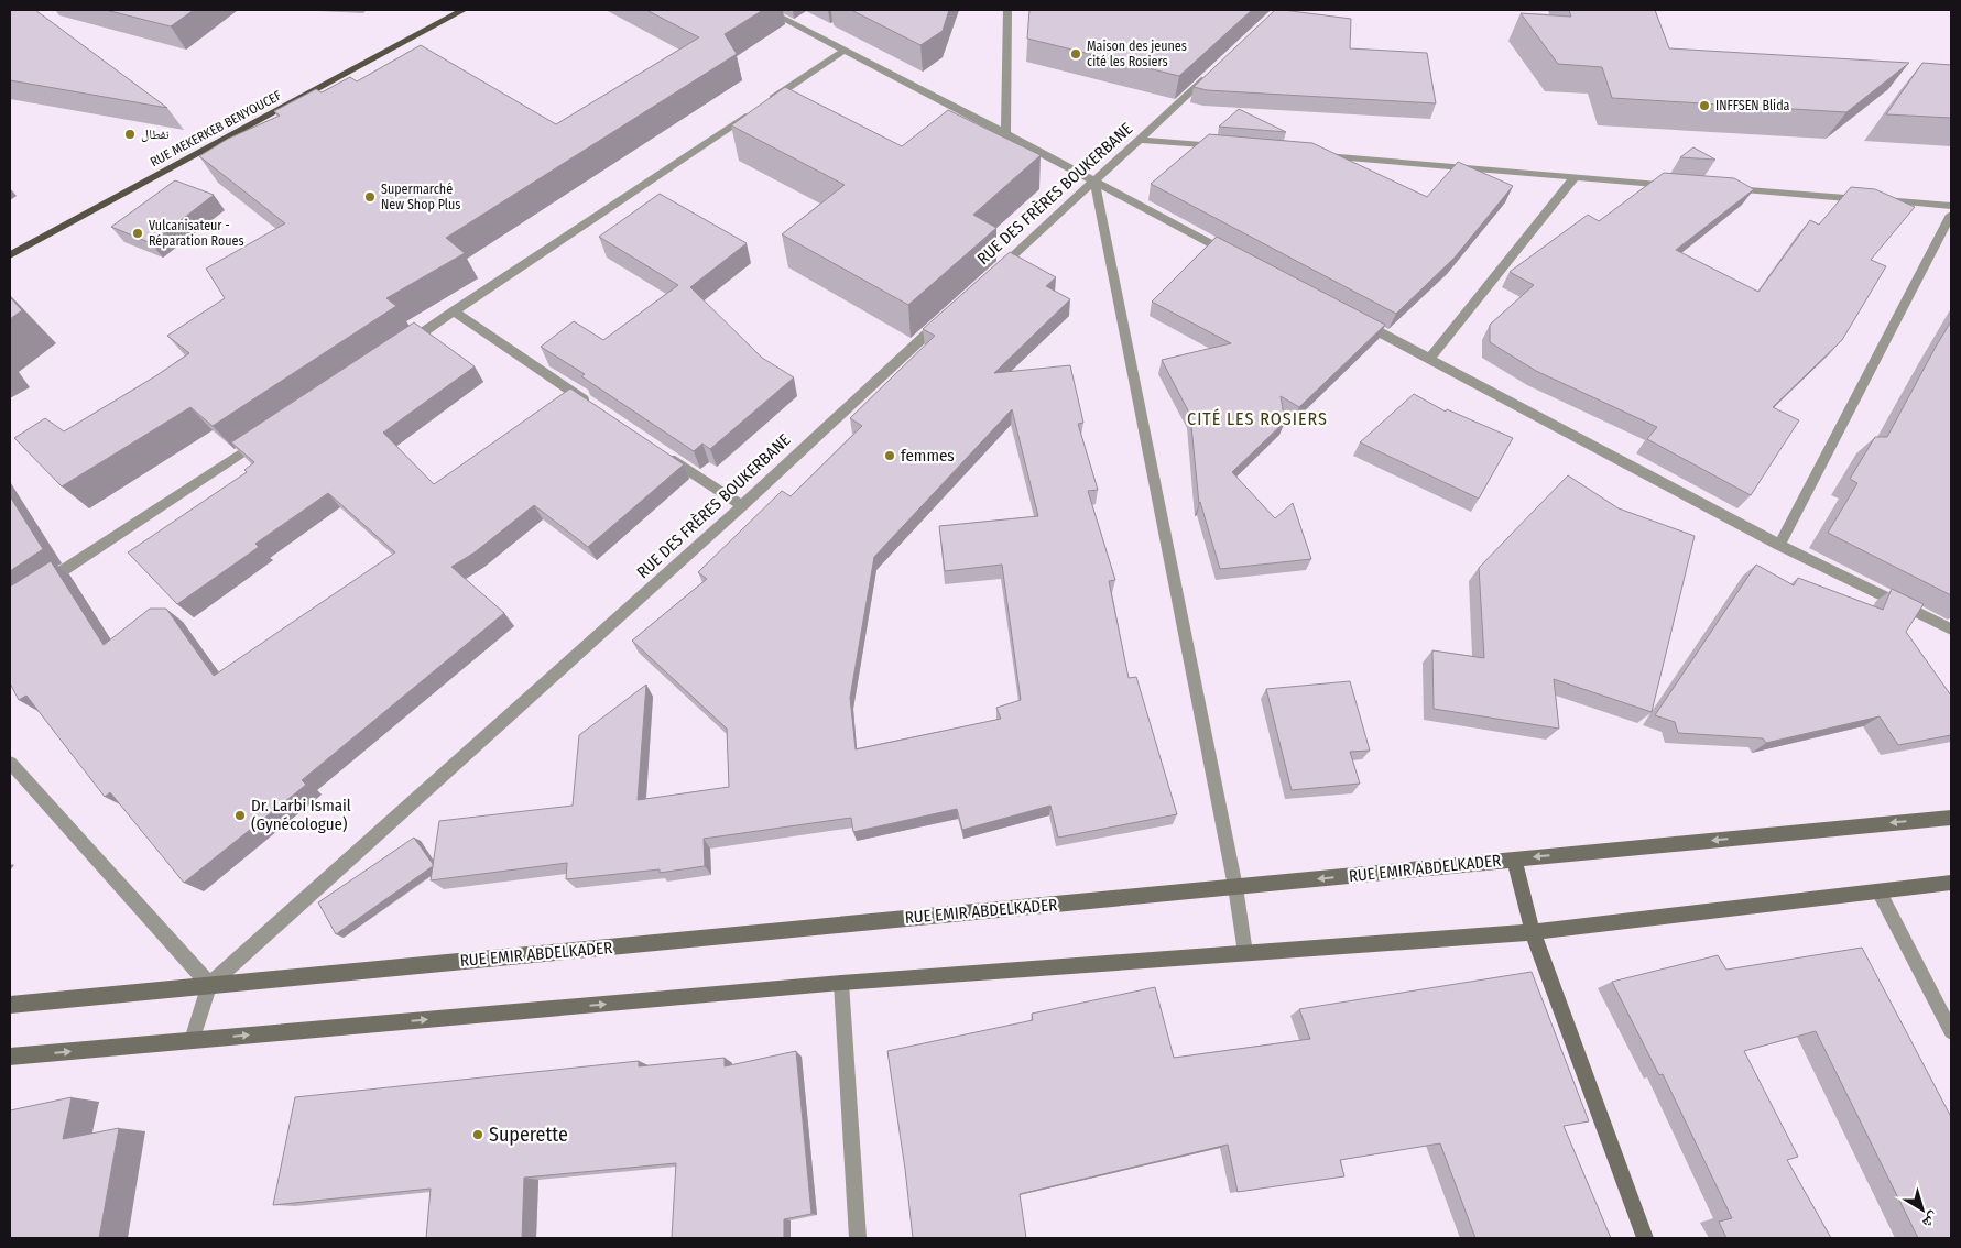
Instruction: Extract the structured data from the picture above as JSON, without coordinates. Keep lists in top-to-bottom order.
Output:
{
  "streets": {
    "main road": ["RUE MEKERKEB BENYOUCEF"],
    "street": ["RUE DES FRÈRES BOUKERBANE", "RUE EMIR ABDELKADER"]
  },
  "crossings": [
    ["RUE DES FRÈRES BOUKERBANE", "RUE EMIR ABDELKADER"]
  ],
  "districts": ["CITÉ LES ROSIERS"],
  "places": [
    "Maison des jeunes cité les Rosiers",
    "INFFSEN Blida",
    "نفطال",
    "Supermarché New Shop Plus",
    "Vulcanisateur - Réparation Roues",
    "femmes",
    "Dr. Larbi Ismail (Gynécologue)",
    "Superette"
  ],
  "north": "bottom right"
}
